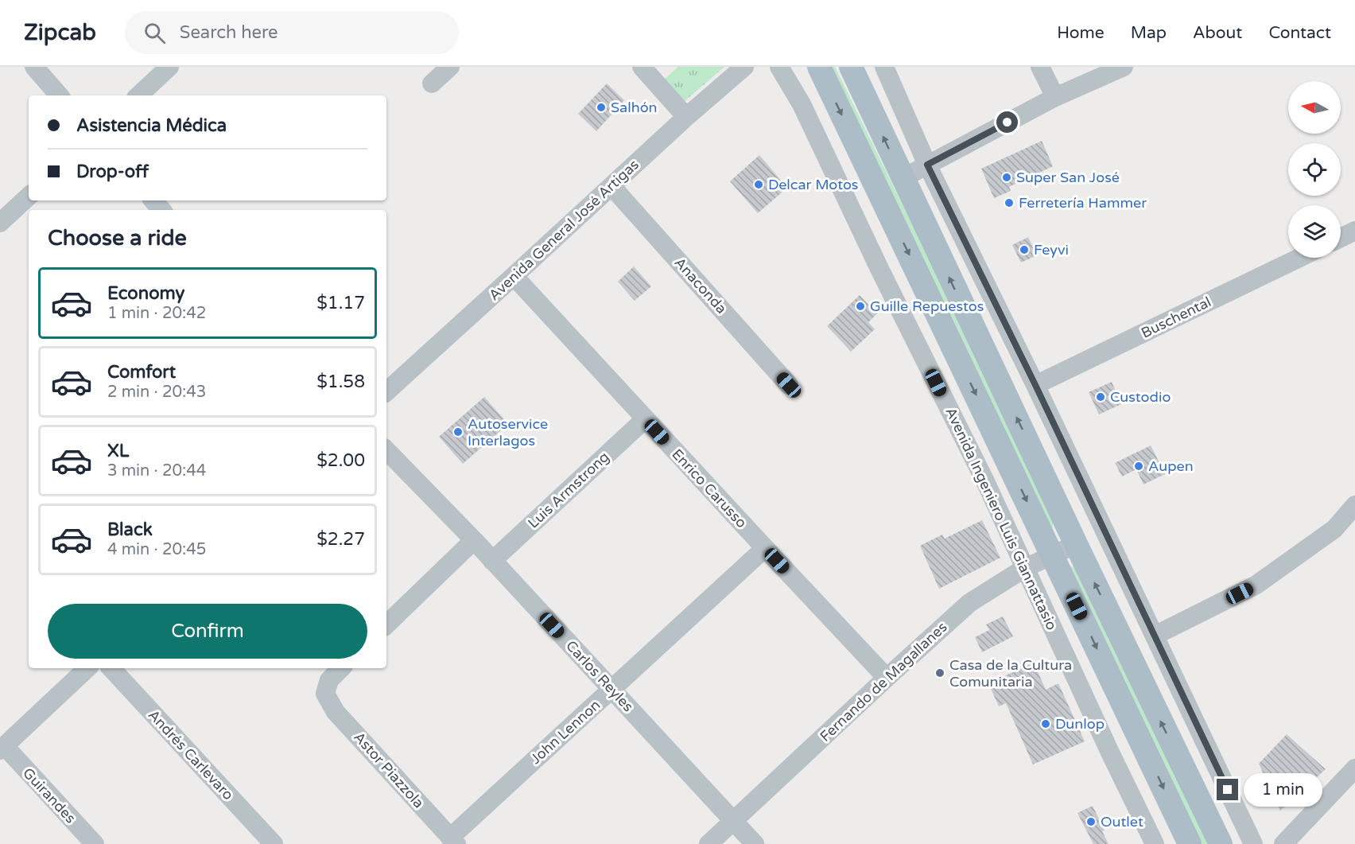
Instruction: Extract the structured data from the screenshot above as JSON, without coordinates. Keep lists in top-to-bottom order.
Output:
{
  "streets": {
    "main road": ["Avenida Ingeniero Luis Giannattasio"],
    "street": [
      "Avenida General José Artigas",
      "Anaconda",
      "Buschental",
      "Enrico Carusso",
      "Luis Armstrong",
      "Carlos Reyles",
      "Fernando de Magallanes",
      "John Lennon",
      "Andrés Carlevaro",
      "Astor Piazzola",
      "Guirandes"
    ]
  },
  "crossings": [
    ["Avenida General José Artigas", "Anaconda"],
    ["Avenida General José Artigas", "Enrico Carusso"],
    ["Enrico Carusso", "Luis Armstrong"],
    ["Enrico Carusso", "Fernando de Magallanes"],
    ["Enrico Carusso", "John Lennon"],
    ["Luis Armstrong", "Carlos Reyles"],
    ["Avenida Ingeniero Luis Giannattasio", "Fernando de Magallanes"],
    ["Carlos Reyles", "Fernando de Magallanes"],
    ["Carlos Reyles", "John Lennon"],
    ["John Lennon", "Astor Piazzola"]
  ],
  "places": [
    "Salhón",
    "Super San José",
    "Delcar Motos",
    "Ferretería Hammer",
    "Feyvi",
    "Guille Repuestos",
    "Custodio",
    "Autoservice Interlagos",
    "Aupen",
    "Casa de la Cultura Comunitaria",
    "Dunlop",
    "Outlet"
  ],
  "north": "left",
  "page": {
    "header": "Zipcab",
    "search": "Search here",
    "nav": [
      "Home",
      "Map",
      "About",
      "Contact"
    ],
    "banner": ["Asistencia Médica", "Drop-off"],
    "heading": "Choose a ride",
    "list": [
      {
        "name": "Economy",
        "note": "1 min · 20:42",
        "value": "$1.17"
      },
      {
        "name": "Comfort",
        "note": "2 min · 20:43",
        "value": "$1.58"
      },
      {
        "name": "XL",
        "note": "3 min · 20:44",
        "value": "$2.00"
      },
      {
        "name": "Black",
        "note": "4 min · 20:45",
        "value": "$2.27"
      }
    ],
    "buttons": "Confirm",
    "bubble": "1 min"
  }
}
